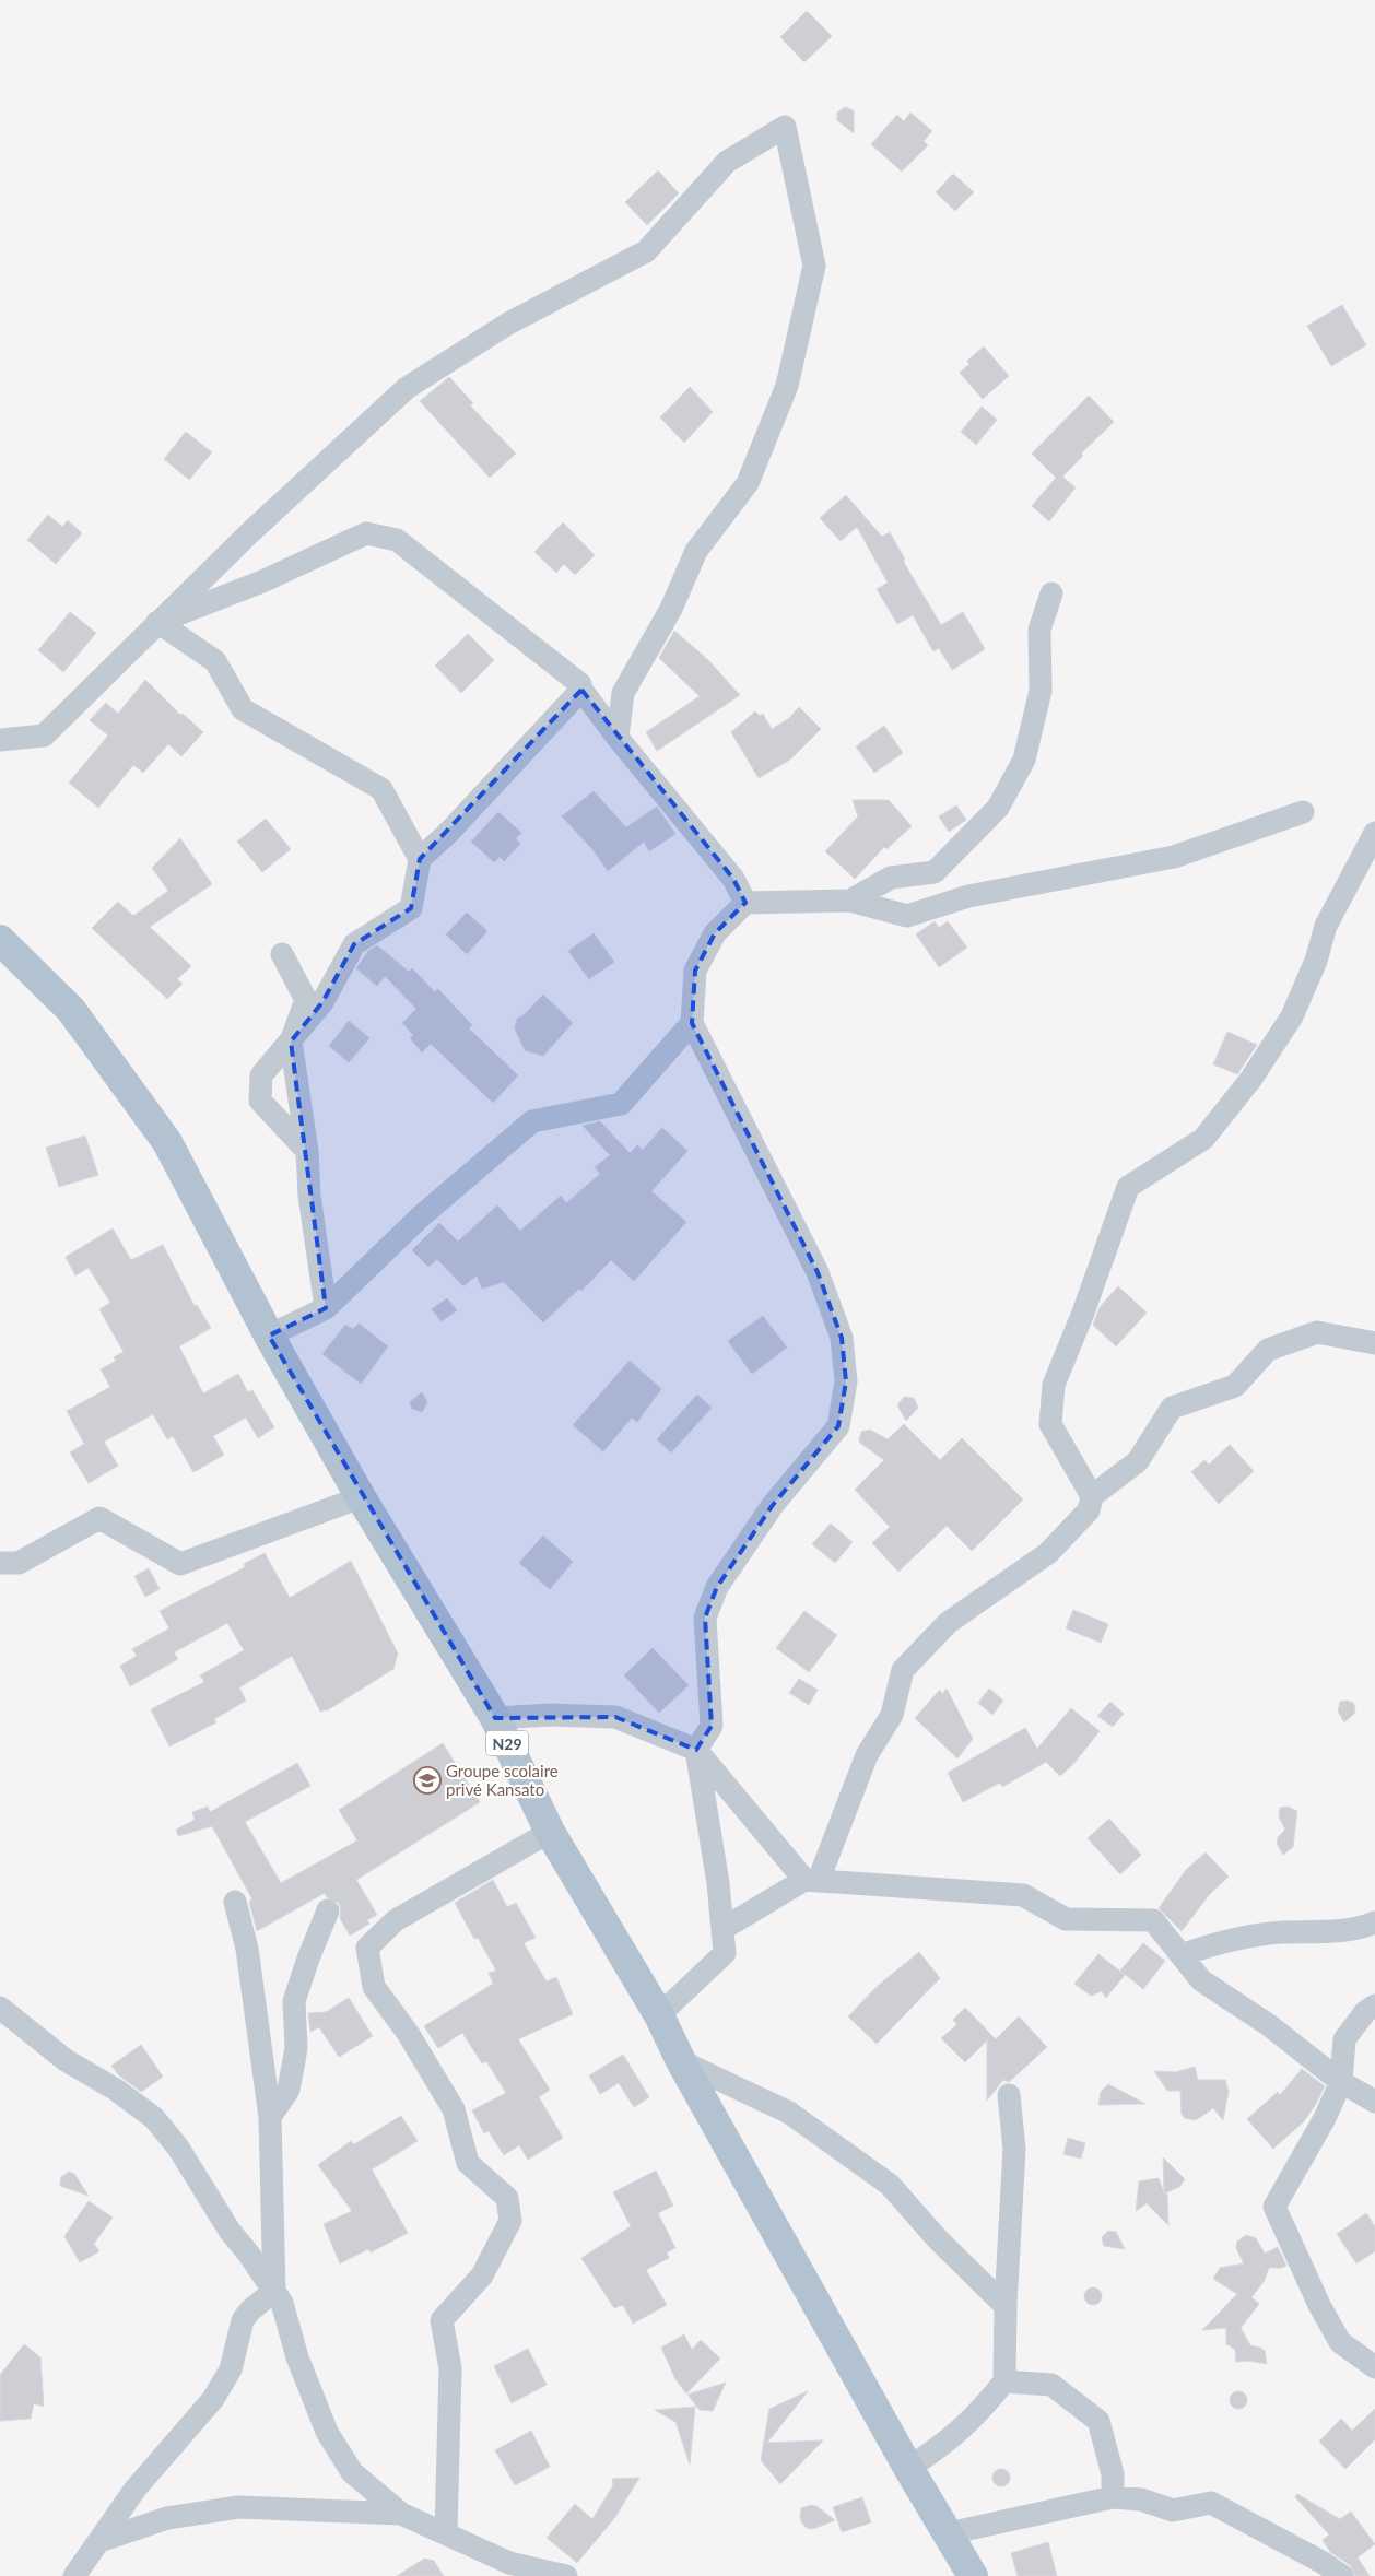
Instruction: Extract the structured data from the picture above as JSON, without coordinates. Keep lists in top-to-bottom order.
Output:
{
  "streets": {
    "main road": ["N29"]
  },
  "places": {
    "school or university": ["Groupe scolaire privé Kansato"]
  }
}
